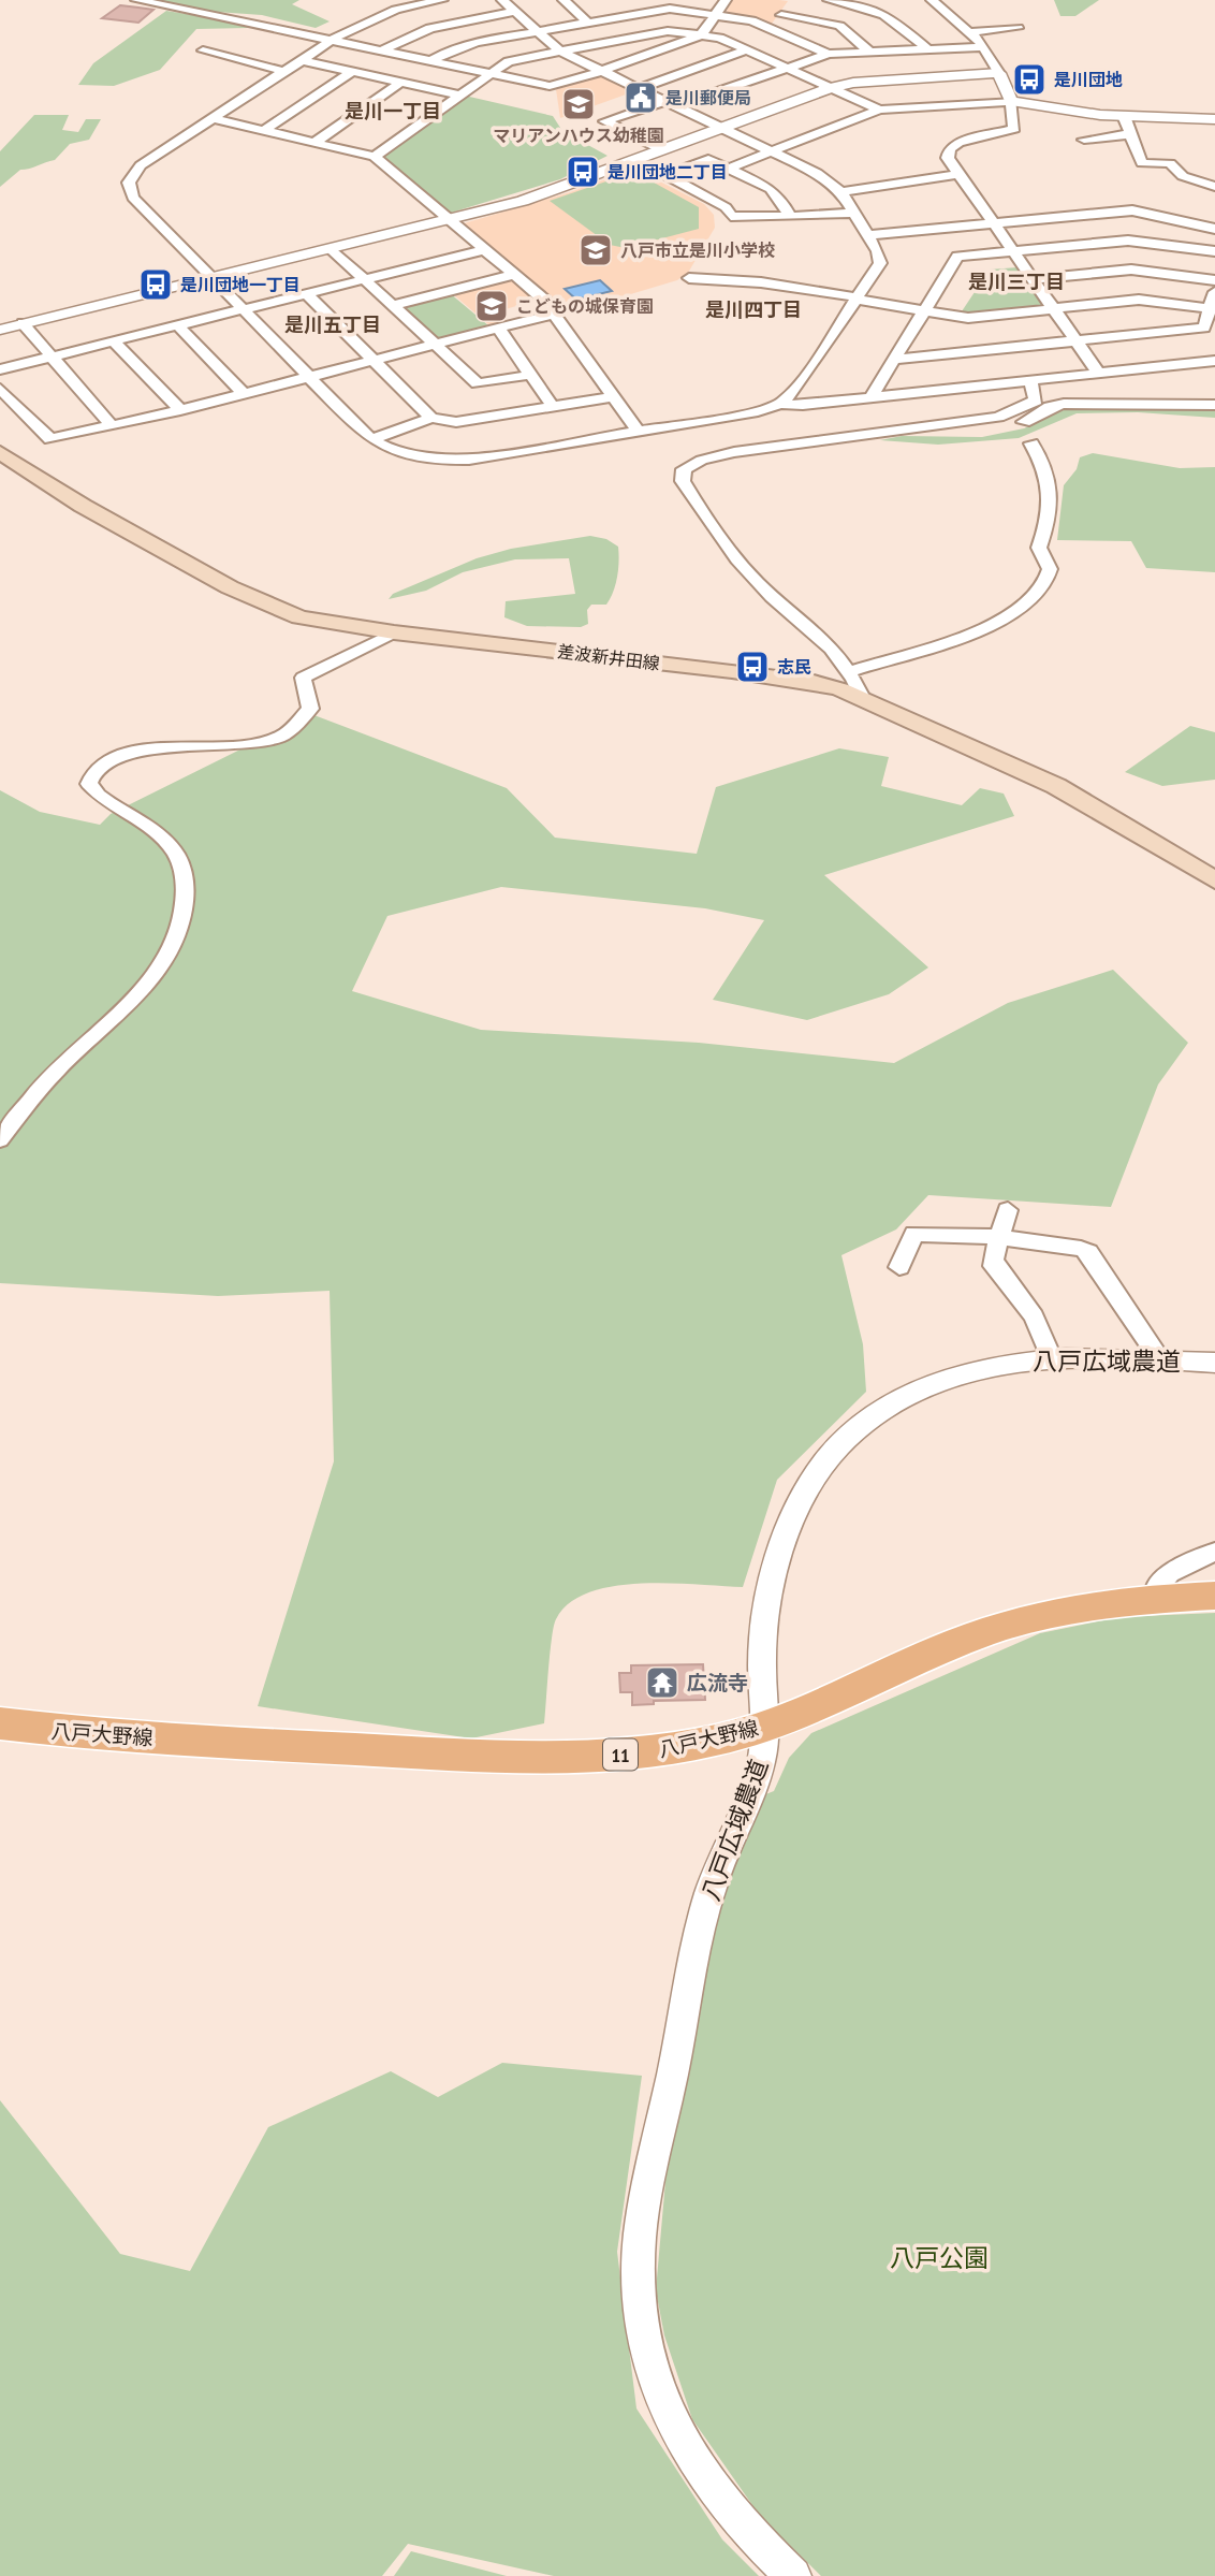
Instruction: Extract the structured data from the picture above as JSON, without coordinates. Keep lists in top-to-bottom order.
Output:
{
  "streets": {
    "main road": ["差波新井田線", "八戸大野線", "11"],
    "street": ["八戸広域農道"]
  },
  "crossings": [
    ["八戸広域農道", "八戸大野線"]
  ],
  "districts": [
    "是川一丁目",
    "是川三丁目",
    "是川四丁目",
    "是川五丁目"
  ],
  "parks": ["八戸公園"],
  "places": {
    "bus stop": [
      "是川団地",
      "是川団地二丁目",
      "是川団地一丁目",
      "志民"
    ],
    "public building": ["是川郵便局"],
    "school or university": ["マリアンハウス幼稚園", "八戸市立是川小学校", "こどもの城保育園"],
    "temple": ["広流寺"]
  }
}
